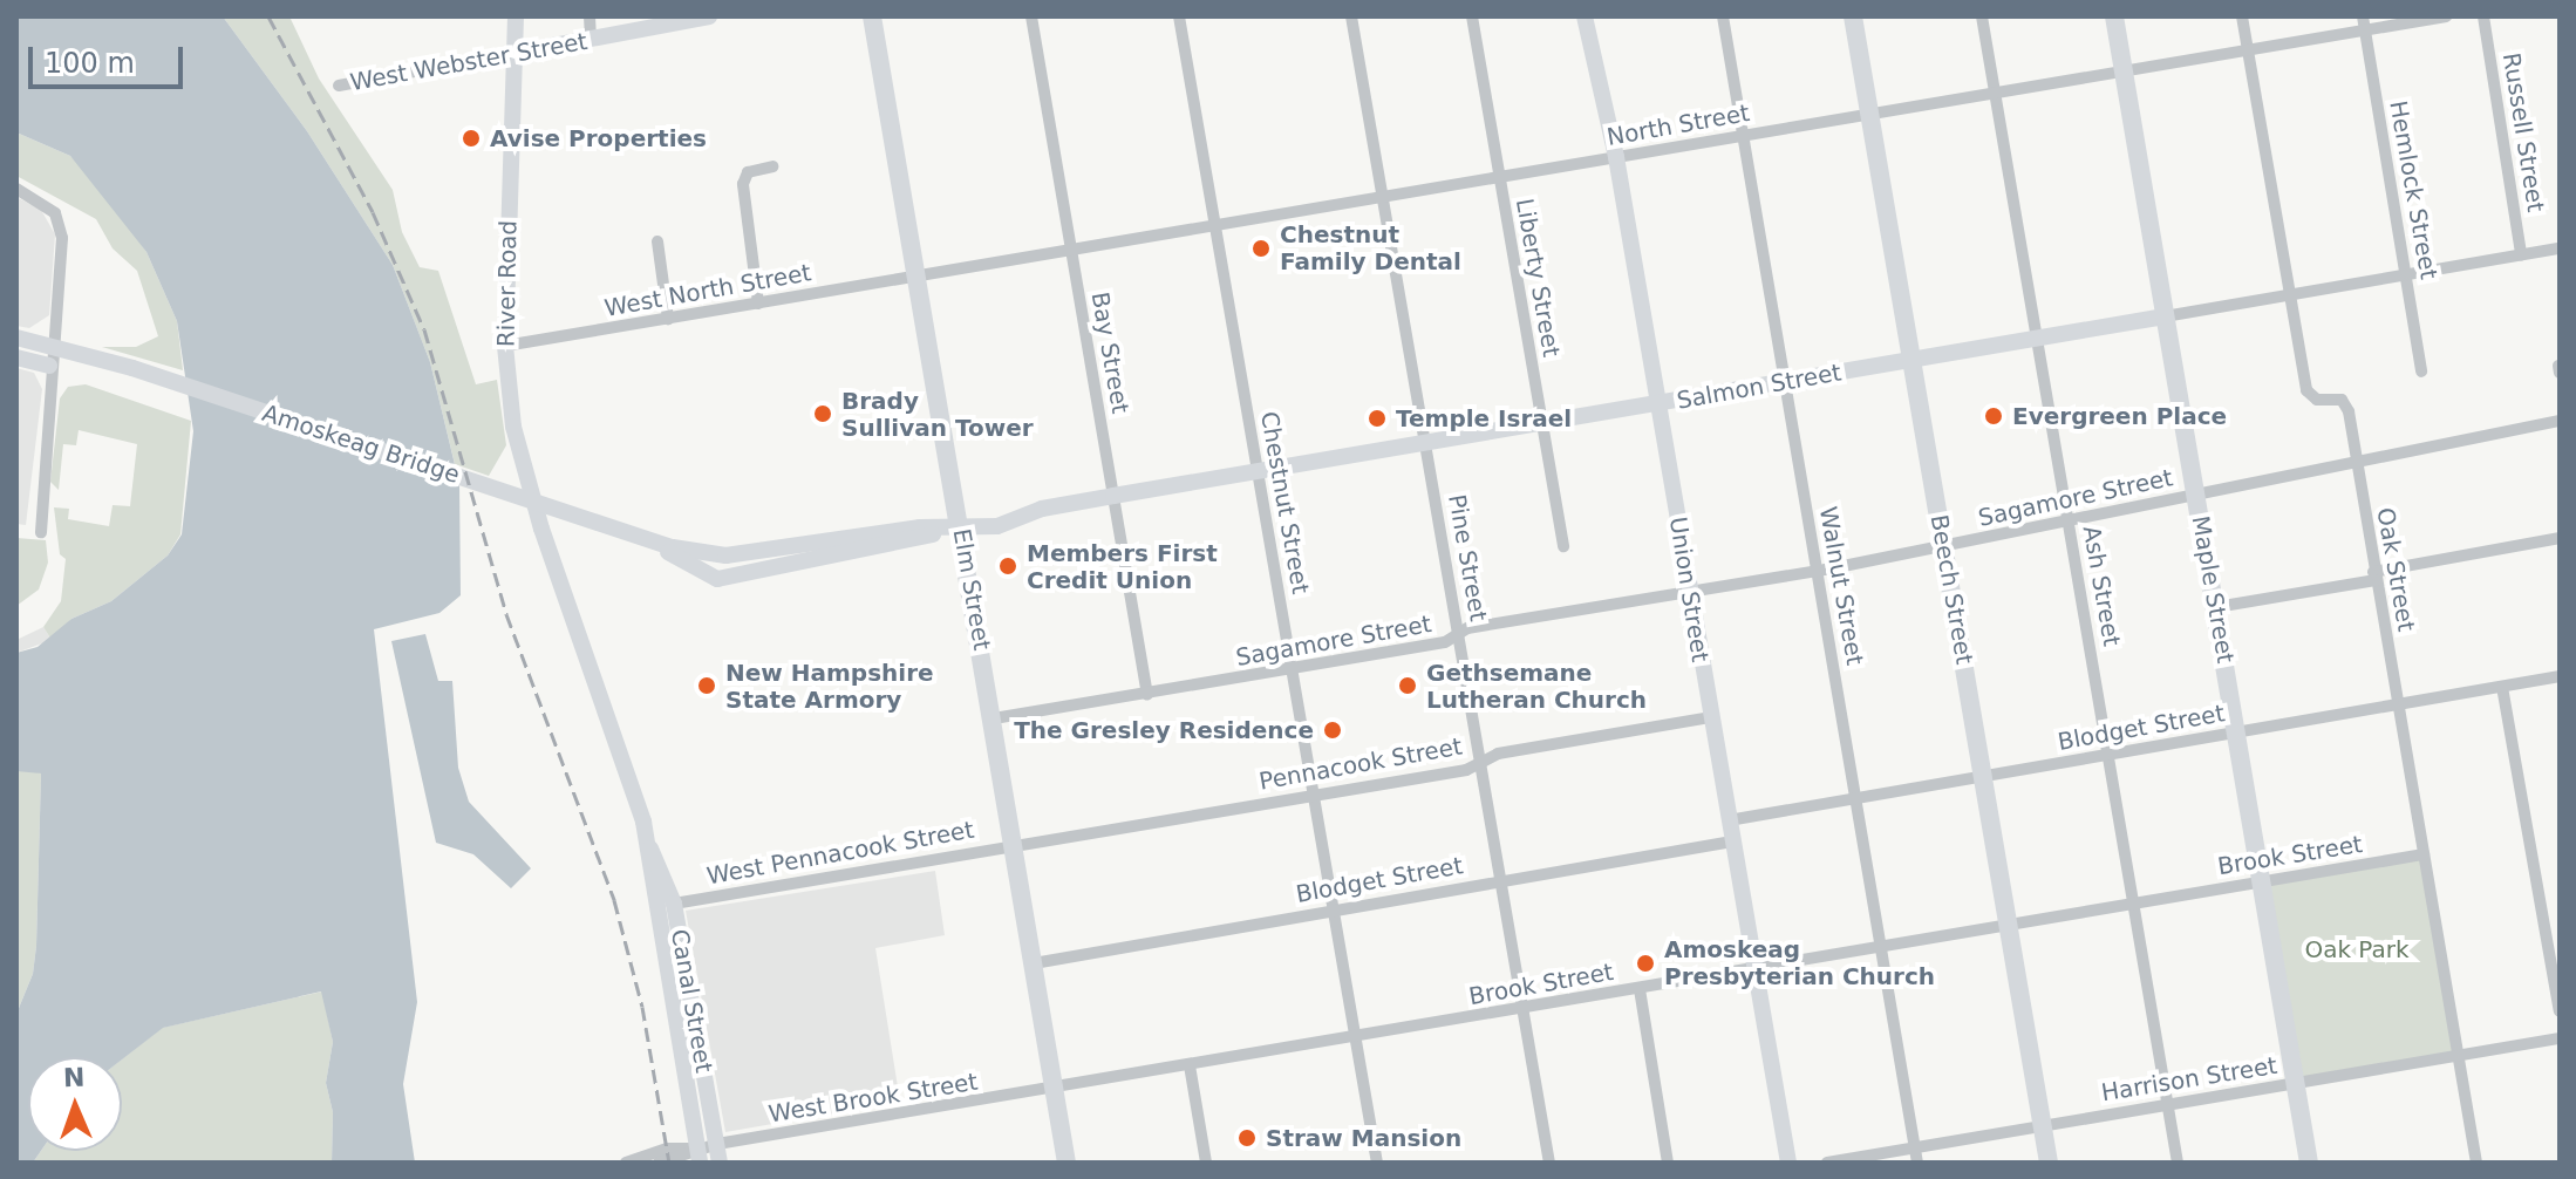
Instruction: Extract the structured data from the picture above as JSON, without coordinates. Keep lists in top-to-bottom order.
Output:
{
  "streets": {
    "main road": ["Elm Street", "Beech Street", "Maple Street"],
    "street": [
      "West Webster Street",
      "North Street",
      "Russell Street",
      "Hemlock Street",
      "Liberty Street",
      "River Road",
      "West North Street",
      "Bay Street",
      "Salmon Street",
      "Amoskeag Bridge",
      "Sagamore Street",
      "Chestnut Street",
      "Pine Street",
      "Oak Street",
      "Walnut Street",
      "Ash Street",
      "Union Street",
      "Blodget Street",
      "Pennacook Street",
      "West Pennacook Street",
      "Brook Street",
      "Canal Street",
      "Harrison Street",
      "West Brook Street"
    ]
  },
  "crossings": [
    ["West Webster Street", "River Road"],
    ["North Street", "Hemlock Street"],
    ["North Street", "Liberty Street"],
    ["North Street", "West North Street"],
    ["North Street", "Bay Street"],
    ["North Street", "Chestnut Street"],
    ["North Street", "Pine Street"],
    ["North Street", "Oak Street"],
    ["North Street", "Walnut Street"],
    ["North Street", "Ash Street"],
    ["North Street", "Elm Street"],
    ["North Street", "Union Street"],
    ["North Street", "Beech Street"],
    ["North Street", "Maple Street"],
    ["Russell Street", "Salmon Street"],
    ["Hemlock Street", "Salmon Street"],
    ["Liberty Street", "Salmon Street"],
    ["River Road", "West North Street"],
    ["River Road", "Canal Street"],
    ["West North Street", "Elm Street"],
    ["Bay Street", "Salmon Street"],
    ["Bay Street", "Sagamore Street"],
    ["Salmon Street", "Amoskeag Bridge"],
    ["Salmon Street", "Chestnut Street"],
    ["Salmon Street", "Pine Street"],
    ["Salmon Street", "Oak Street"],
    ["Salmon Street", "Walnut Street"],
    ["Salmon Street", "Ash Street"],
    ["Salmon Street", "Elm Street"],
    ["Salmon Street", "Union Street"],
    ["Salmon Street", "Beech Street"],
    ["Salmon Street", "Maple Street"],
    ["Sagamore Street", "Chestnut Street"],
    ["Sagamore Street", "Pine Street"],
    ["Sagamore Street", "Oak Street"],
    ["Sagamore Street", "Walnut Street"],
    ["Sagamore Street", "Ash Street"],
    ["Sagamore Street", "Elm Street"],
    ["Sagamore Street", "Union Street"],
    ["Sagamore Street", "Beech Street"],
    ["Sagamore Street", "Maple Street"],
    ["Chestnut Street", "Blodget Street"],
    ["Chestnut Street", "Pennacook Street"],
    ["Chestnut Street", "Brook Street"],
    ["Pine Street", "Blodget Street"],
    ["Pine Street", "Pennacook Street"],
    ["Pine Street", "Brook Street"],
    ["Oak Street", "Blodget Street"],
    ["Oak Street", "Brook Street"],
    ["Oak Street", "Harrison Street"],
    ["Walnut Street", "Blodget Street"],
    ["Walnut Street", "Brook Street"],
    ["Walnut Street", "Harrison Street"],
    ["Ash Street", "Blodget Street"],
    ["Ash Street", "Brook Street"],
    ["Ash Street", "Harrison Street"],
    ["Elm Street", "Blodget Street"],
    ["Elm Street", "Pennacook Street"],
    ["Elm Street", "West Pennacook Street"],
    ["Elm Street", "Brook Street"],
    ["Elm Street", "West Brook Street"],
    ["Union Street", "Blodget Street"],
    ["Union Street", "Pennacook Street"],
    ["Union Street", "Brook Street"],
    ["Beech Street", "Blodget Street"],
    ["Beech Street", "Brook Street"],
    ["Beech Street", "Harrison Street"],
    ["Maple Street", "Blodget Street"],
    ["Maple Street", "Brook Street"],
    ["Maple Street", "Harrison Street"],
    ["Pennacook Street", "West Pennacook Street"],
    ["West Pennacook Street", "Canal Street"],
    ["Brook Street", "West Brook Street"],
    ["Canal Street", "West Brook Street"]
  ],
  "parks": ["Oak Park"],
  "places": [
    "Avise Properties",
    "Chestnut Family Dental",
    "Brady Sullivan Tower",
    "Evergreen Place",
    "Temple Israel",
    "Members First Credit Union",
    "New Hampshire State Armory",
    "Gethsemane Lutheran Church",
    "The Gresley Residence",
    "Amoskeag Presbyterian Church",
    "Straw Mansion"
  ],
  "scale_bar": "100 m",
  "north": "top"
}
